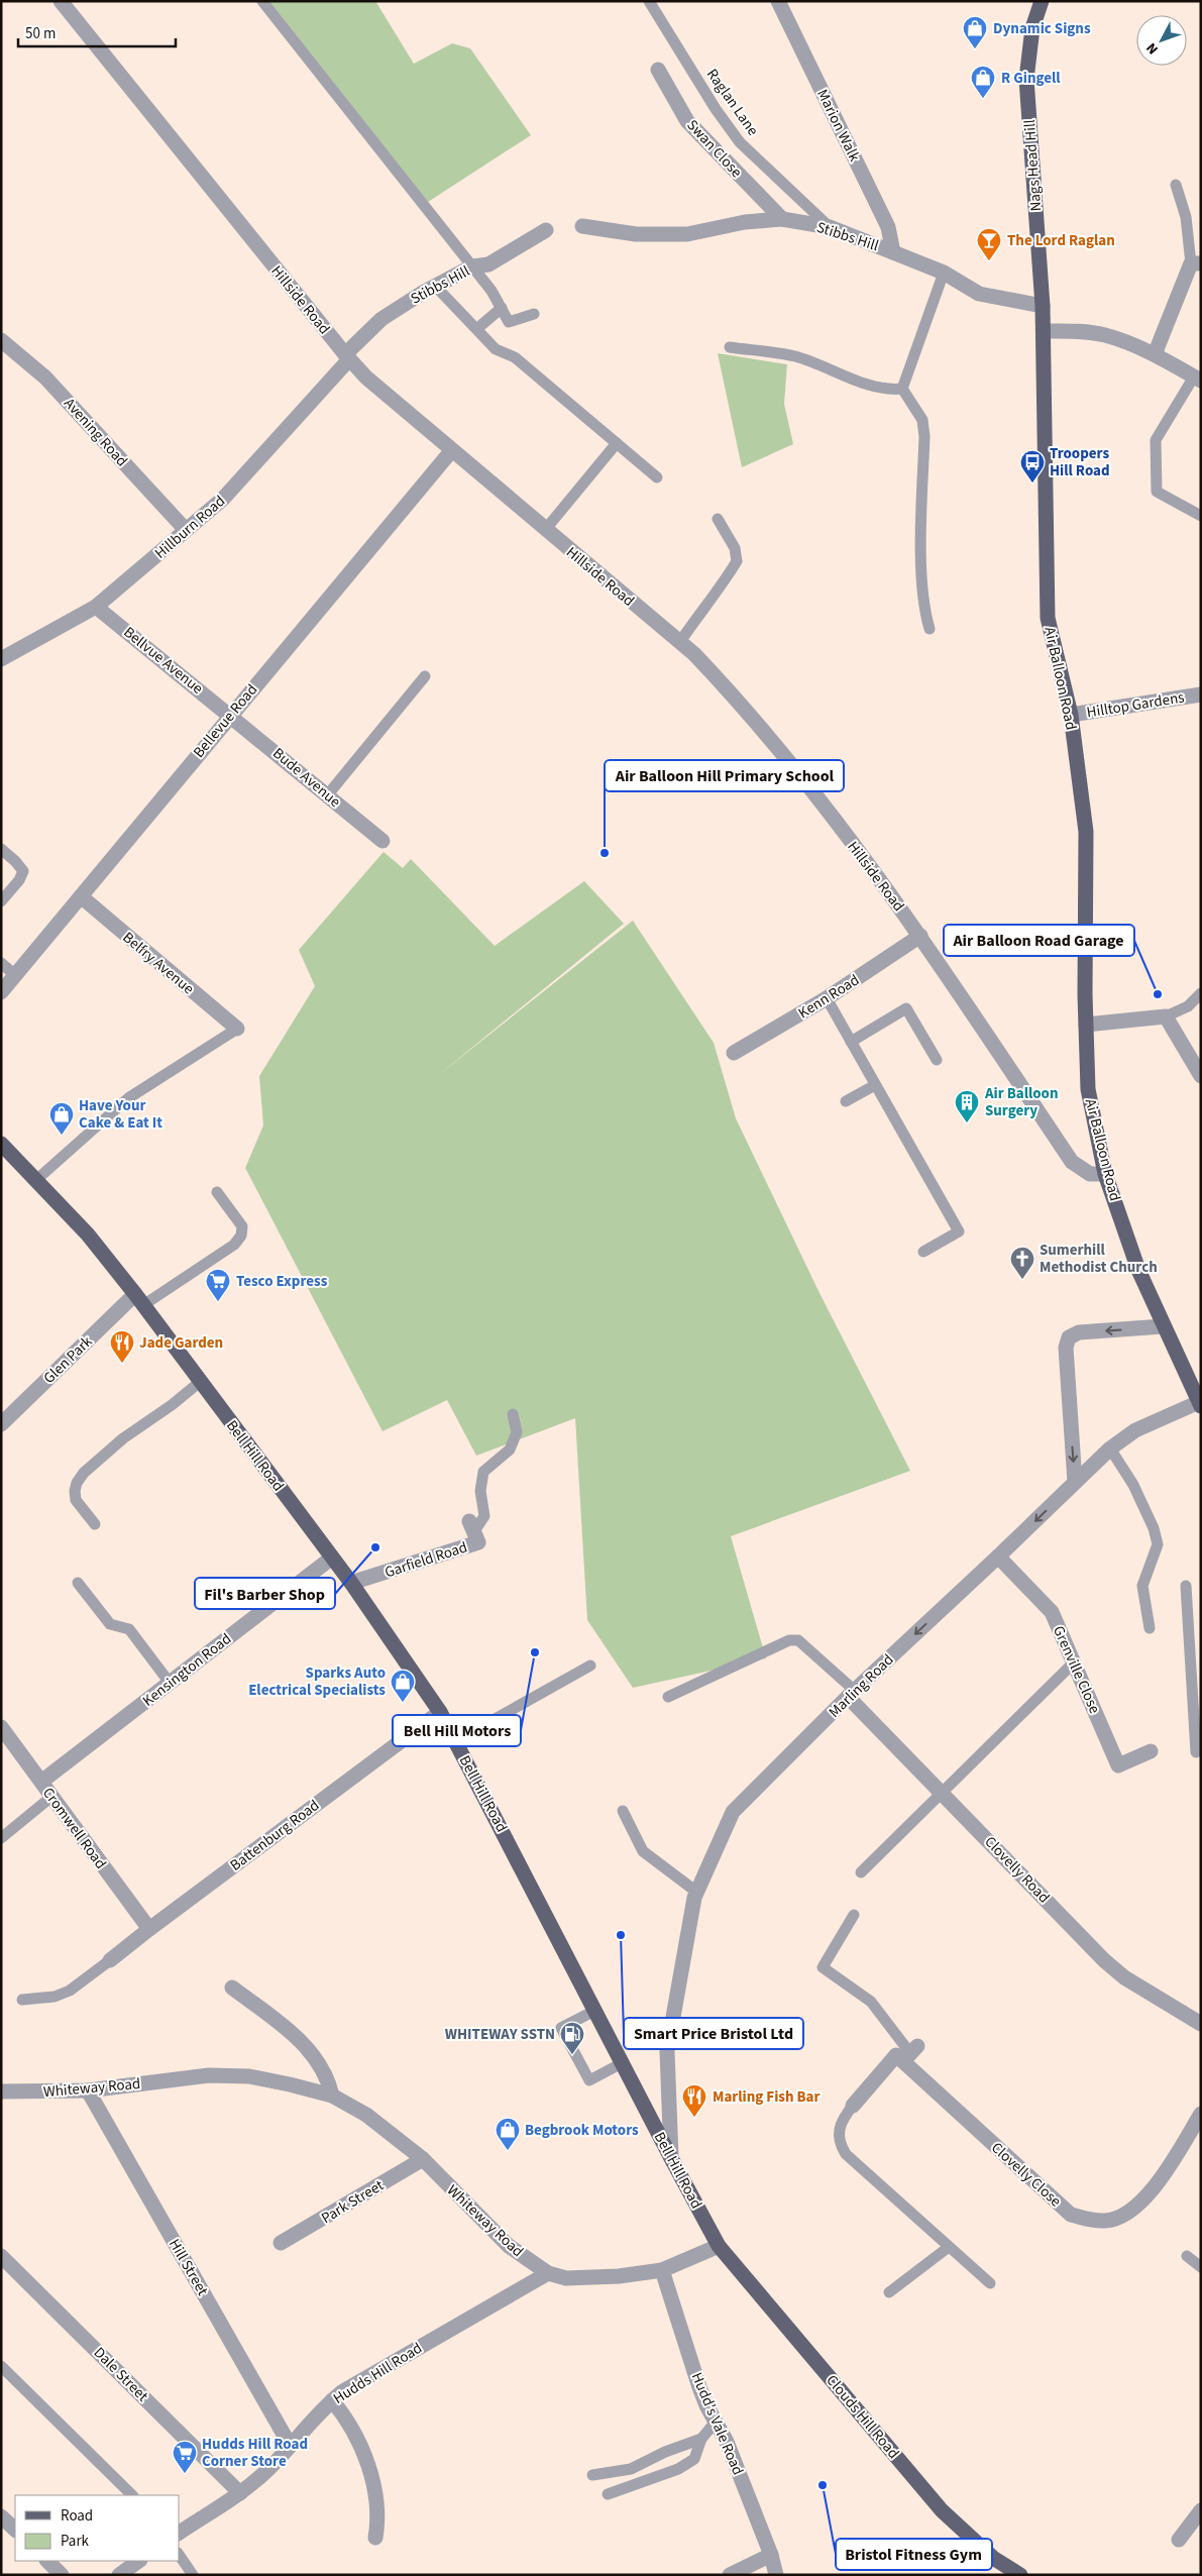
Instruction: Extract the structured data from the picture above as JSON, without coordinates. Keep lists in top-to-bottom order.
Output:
{
  "streets": {
    "main road": [
      "Nags Head Hill",
      "Air Balloon Road",
      "Bell Hill Road",
      "Clouds Hill Road"
    ],
    "street": [
      "Marion Walk",
      "Swan Close",
      "Stibbs Hill",
      "Hillside Road",
      "Avening Road",
      "Hillburn Road",
      "Bellvue Avenue",
      "Hilltop Gardens",
      "Bellevue Road",
      "Bude Avenue",
      "Belfry Avenue",
      "Kenn Road",
      "Glen Park",
      "Garfield Road",
      "Kensington Road",
      "Grenville Close",
      "Marling Road",
      "Cromwell Road",
      "Battenburg Road",
      "Clovelly Road",
      "Whiteway Road",
      "Clovelly Close",
      "Park Street",
      "Hill Street",
      "Hudds Hill Road",
      "Dale Street",
      "Hudd's Vale Road"
    ],
    "lane": ["Raglan Lane"]
  },
  "crossings": [
    ["Raglan Lane", "Stibbs Hill"],
    ["Marion Walk", "Stibbs Hill"],
    ["Swan Close", "Stibbs Hill"],
    ["Nags Head Hill", "Stibbs Hill"],
    ["Nags Head Hill", "Air Balloon Road"],
    ["Stibbs Hill", "Hillside Road"],
    ["Stibbs Hill", "Hillburn Road"],
    ["Hillside Road", "Hillburn Road"],
    ["Hillside Road", "Air Balloon Road"],
    ["Hillside Road", "Bellevue Road"],
    ["Hillside Road", "Kenn Road"],
    ["Avening Road", "Hillburn Road"],
    ["Hillburn Road", "Bellvue Avenue"],
    ["Bellvue Avenue", "Bellevue Road"],
    ["Bellvue Avenue", "Bude Avenue"],
    ["Air Balloon Road", "Hilltop Gardens"],
    ["Air Balloon Road", "Marling Road"],
    ["Bellevue Road", "Bude Avenue"],
    ["Bellevue Road", "Belfry Avenue"],
    ["Glen Park", "Bell Hill Road"],
    ["Bell Hill Road", "Garfield Road"],
    ["Bell Hill Road", "Kensington Road"],
    ["Bell Hill Road", "Marling Road"],
    ["Bell Hill Road", "Battenburg Road"],
    ["Bell Hill Road", "Whiteway Road"],
    ["Bell Hill Road", "Clouds Hill Road"],
    ["Kensington Road", "Cromwell Road"],
    ["Grenville Close", "Marling Road"],
    ["Marling Road", "Clovelly Road"],
    ["Cromwell Road", "Battenburg Road"],
    ["Whiteway Road", "Park Street"],
    ["Whiteway Road", "Hill Street"],
    ["Whiteway Road", "Hudds Hill Road"],
    ["Whiteway Road", "Clouds Hill Road"],
    ["Whiteway Road", "Hudd's Vale Road"],
    ["Hill Street", "Hudds Hill Road"],
    ["Hudds Hill Road", "Dale Street"]
  ],
  "places": {
    "shop": [
      "Dynamic Signs",
      "R Gingell",
      "Have Your Cake & Eat It",
      "Sparks Auto Electrical Specialists",
      "Begbrook Motors"
    ],
    "bar": ["The Lord Raglan"],
    "bus stop": ["Troopers Hill Road"],
    "other": [
      "Air Balloon Hill Primary School",
      "Air Balloon Road Garage",
      "Fil's Barber Shop",
      "Bell Hill Motors",
      "Smart Price Bristol Ltd",
      "Bristol Fitness Gym"
    ],
    "building": ["Air Balloon Surgery"],
    "church": ["Sumerhill Methodist Church"],
    "supermarket": ["Tesco Express", "Hudds Hill Road Corner Store"],
    "restaurant": ["Jade Garden", "Marling Fish Bar"],
    "fuel station": ["WHITEWAY SSTN"]
  },
  "legend": ["Road", "Park"],
  "scale_bar": "50 m",
  "north": "bottom left"
}
